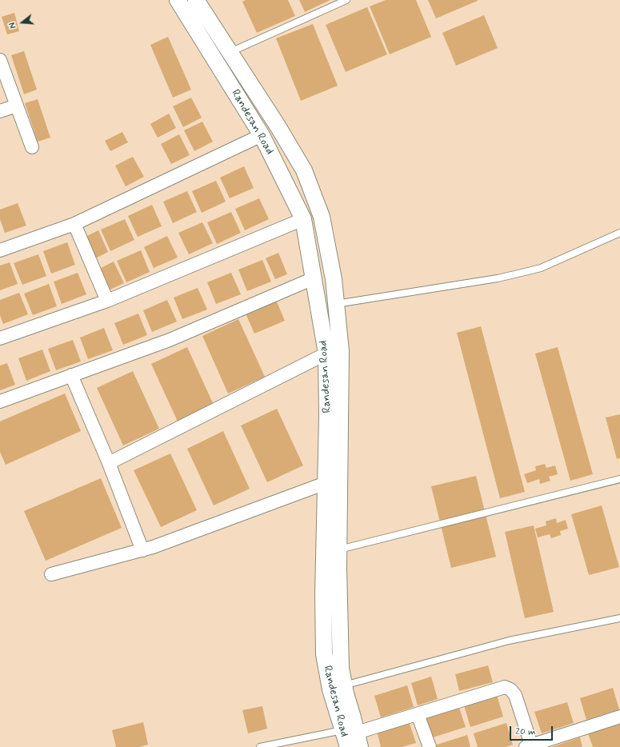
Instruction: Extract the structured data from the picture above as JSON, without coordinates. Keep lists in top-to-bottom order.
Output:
{
  "streets": {
    "street": ["Randesan Road"]
  },
  "scale_bar": "20 m",
  "north": "left"
}
